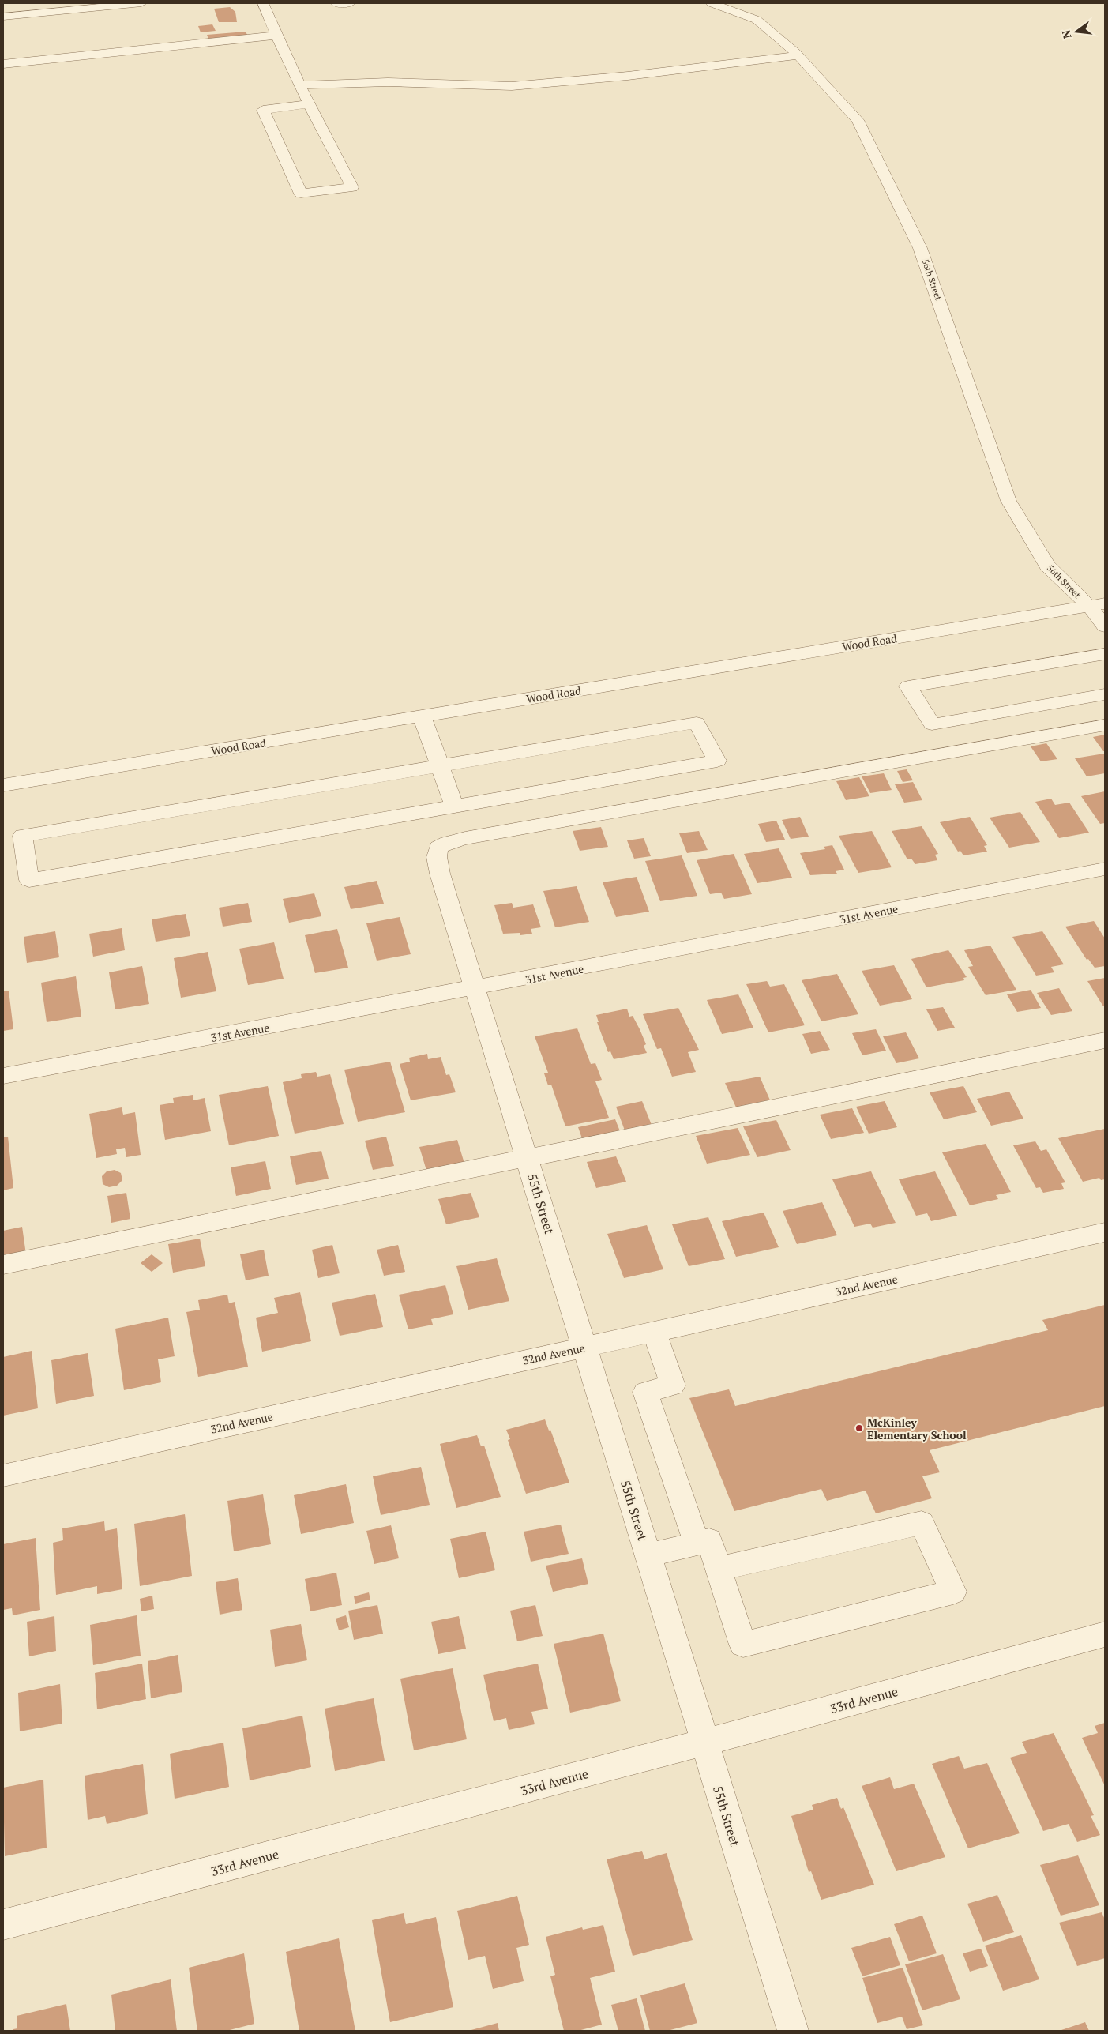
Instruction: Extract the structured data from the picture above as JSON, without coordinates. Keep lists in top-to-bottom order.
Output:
{
  "streets": {
    "street": [
      "56th Street",
      "Wood Road",
      "31st Avenue",
      "55th Street",
      "32nd Avenue",
      "33rd Avenue"
    ]
  },
  "crossings": [
    ["56th Street", "Wood Road"],
    ["31st Avenue", "55th Street"],
    ["55th Street", "32nd Avenue"],
    ["55th Street", "33rd Avenue"]
  ],
  "places": ["McKinley Elementary School"],
  "north": "left"
}
